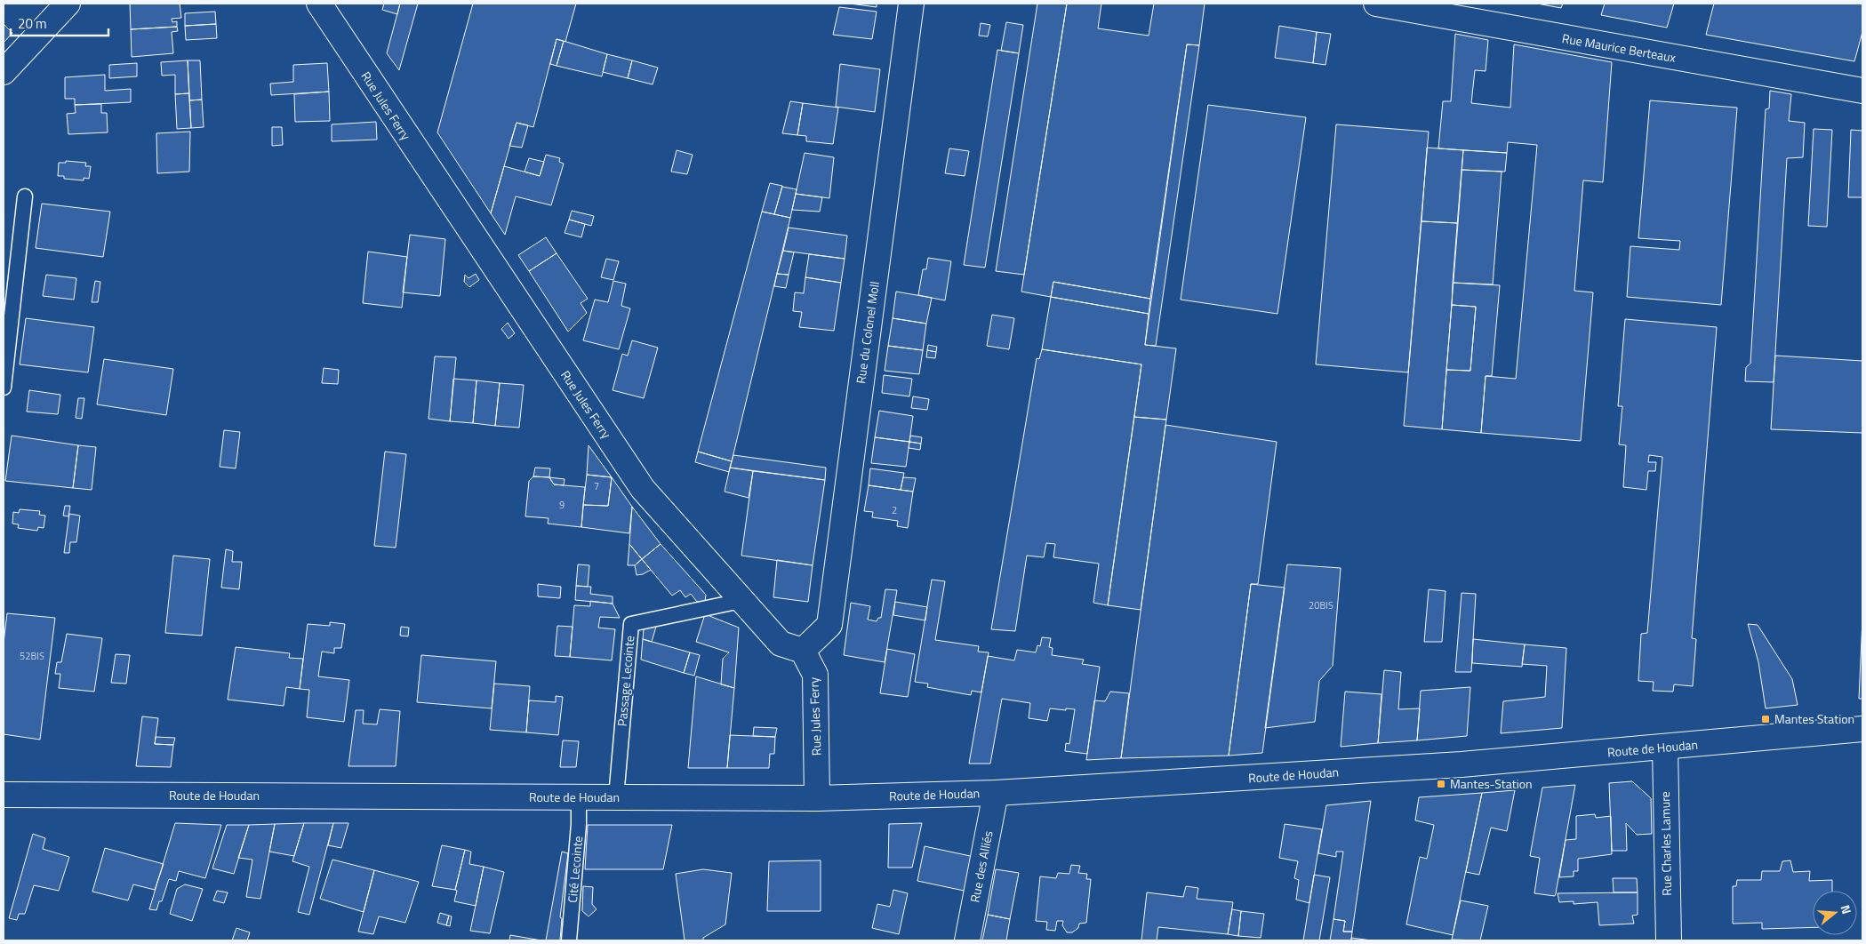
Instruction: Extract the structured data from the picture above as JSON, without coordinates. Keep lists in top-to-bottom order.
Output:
{
  "streets": {
    "street": [
      "Rue Maurice Berteaux",
      "Rue Jules Ferry",
      "Rue du Colonel Moll",
      "Route de Houdan",
      "Rue Charles Lamure",
      "Rue des Alliés"
    ],
    "lane": ["Passage Lecointe", "Cité Lecointe"]
  },
  "crossings": [
    ["Rue Jules Ferry", "Rue du Colonel Moll"],
    ["Rue Jules Ferry", "Passage Lecointe"],
    ["Rue Jules Ferry", "Route de Houdan"],
    ["Passage Lecointe", "Route de Houdan"],
    ["Route de Houdan", "Rue Charles Lamure"],
    ["Route de Houdan", "Rue des Alliés"],
    ["Route de Houdan", "Cité Lecointe"]
  ],
  "places": {
    "transit": ["Mantes Station", "Mantes-Station"]
  },
  "house_numbers": [
    "7",
    "9",
    "2",
    "20BIS",
    "52BIS"
  ],
  "scale_bar": "20 m",
  "north": "right"
}
